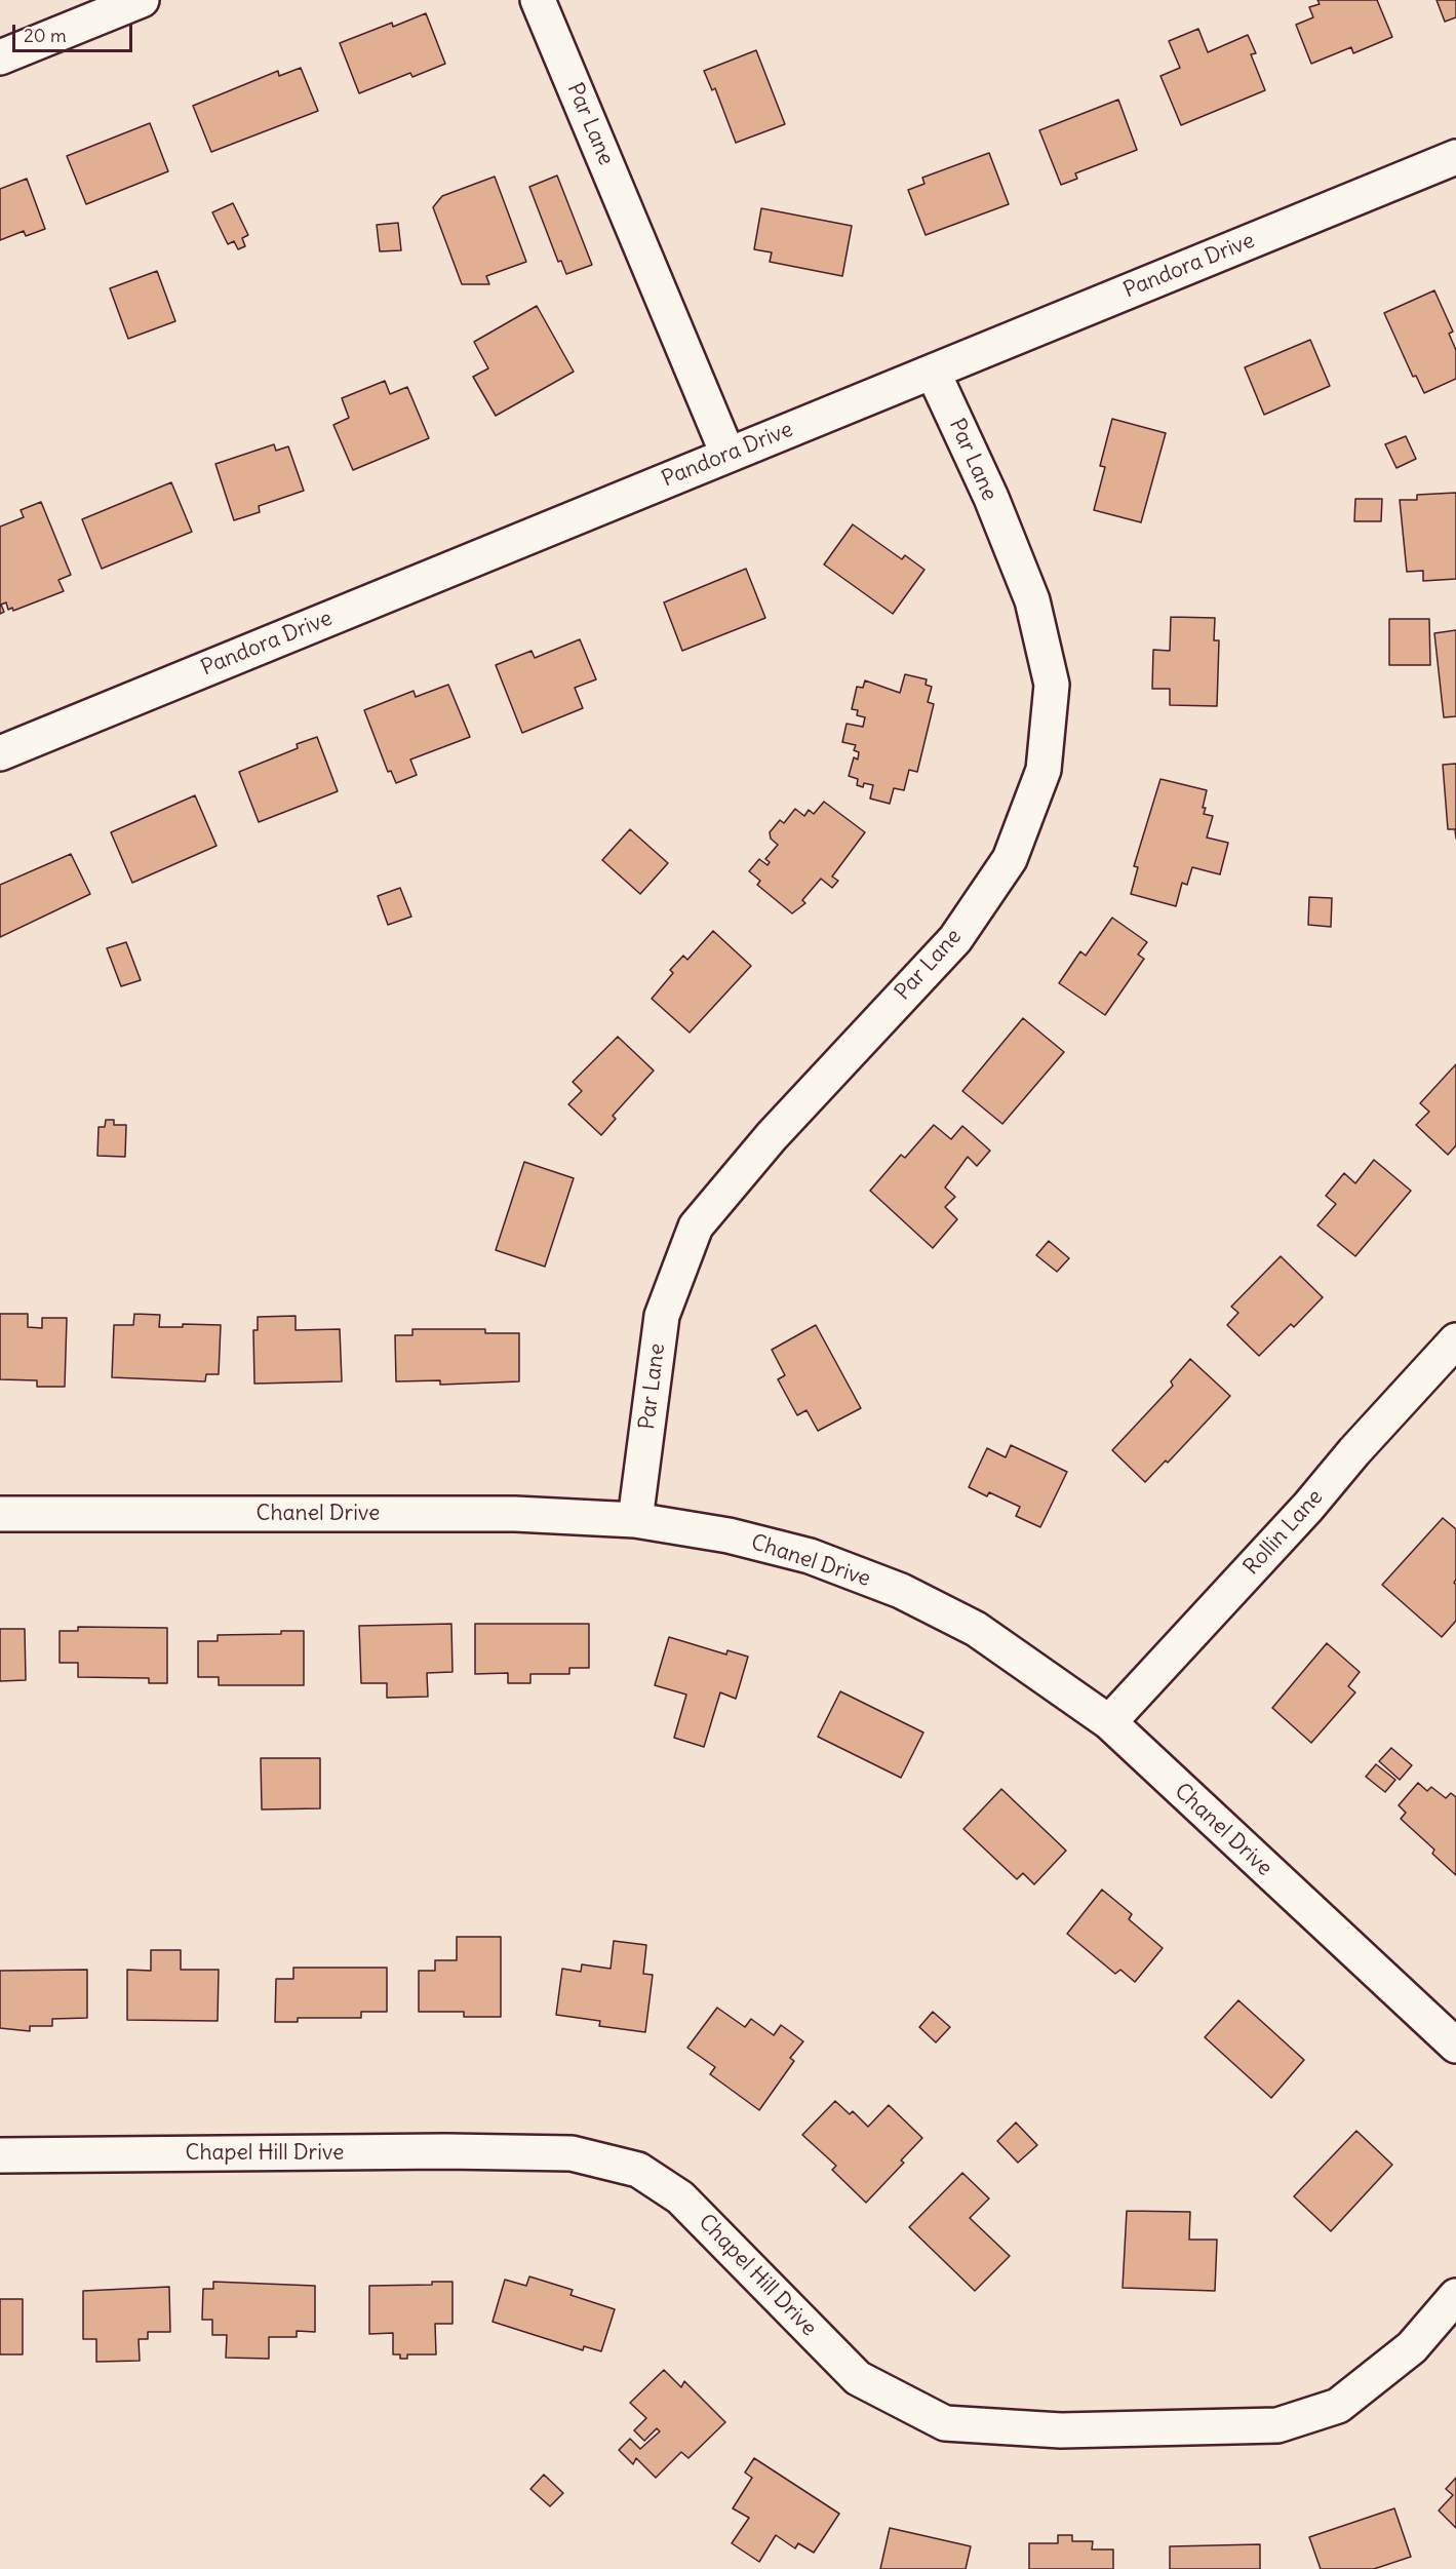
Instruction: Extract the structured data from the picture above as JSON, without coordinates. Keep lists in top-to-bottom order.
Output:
{
  "streets": {
    "street": [
      "Par Lane",
      "Pandora Drive",
      "Chanel Drive",
      "Rollin Lane",
      "Chapel Hill Drive"
    ]
  },
  "crossings": [
    ["Par Lane", "Pandora Drive"],
    ["Par Lane", "Chanel Drive"],
    ["Chanel Drive", "Rollin Lane"]
  ],
  "scale_bar": "20 m"
}
